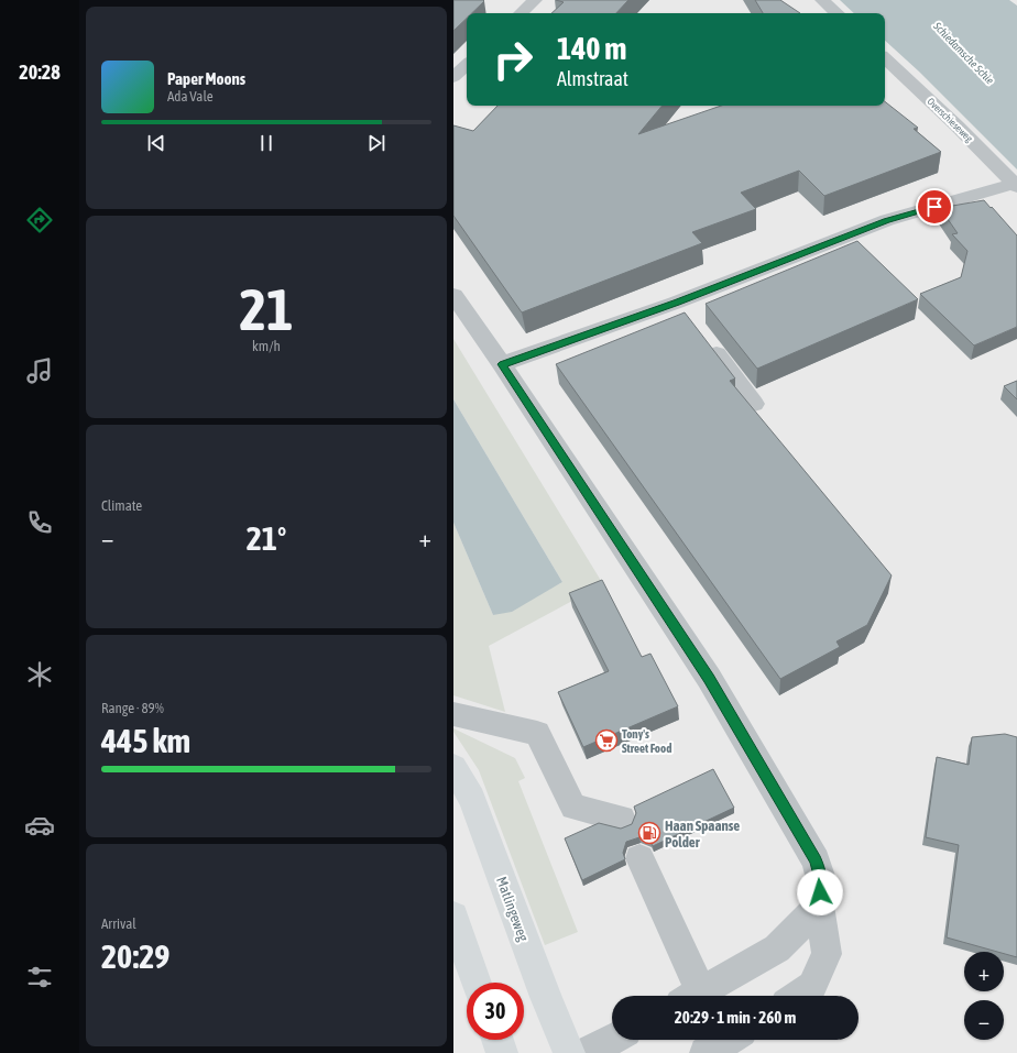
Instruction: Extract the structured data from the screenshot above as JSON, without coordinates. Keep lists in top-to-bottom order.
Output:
{
  "streets": {
    "main road": ["Matlingeweg"],
    "street": ["Overschieseweg"]
  },
  "water": ["Schiedamsche Schie"],
  "places": {
    "supermarket": ["Tony's Street Food"],
    "fuel station": ["Haan Spaanse Polder"]
  },
  "page": {
    "tabs": "20:28",
    "turn": ["140 m", "Almstraat"],
    "song": ["Paper Moons", "Ada Vale"],
    "tile": [
      ["21", "km/h"],
      "Climate",
      ["Range · 89%", "445 km"],
      ["Arrival", "20:29"]
    ],
    "heat": ["−", "21°", "+"],
    "map_buttons": ["+", "−"],
    "limit": "30",
    "trip": "20:29 · 1 min · 260 m"
  }
}
